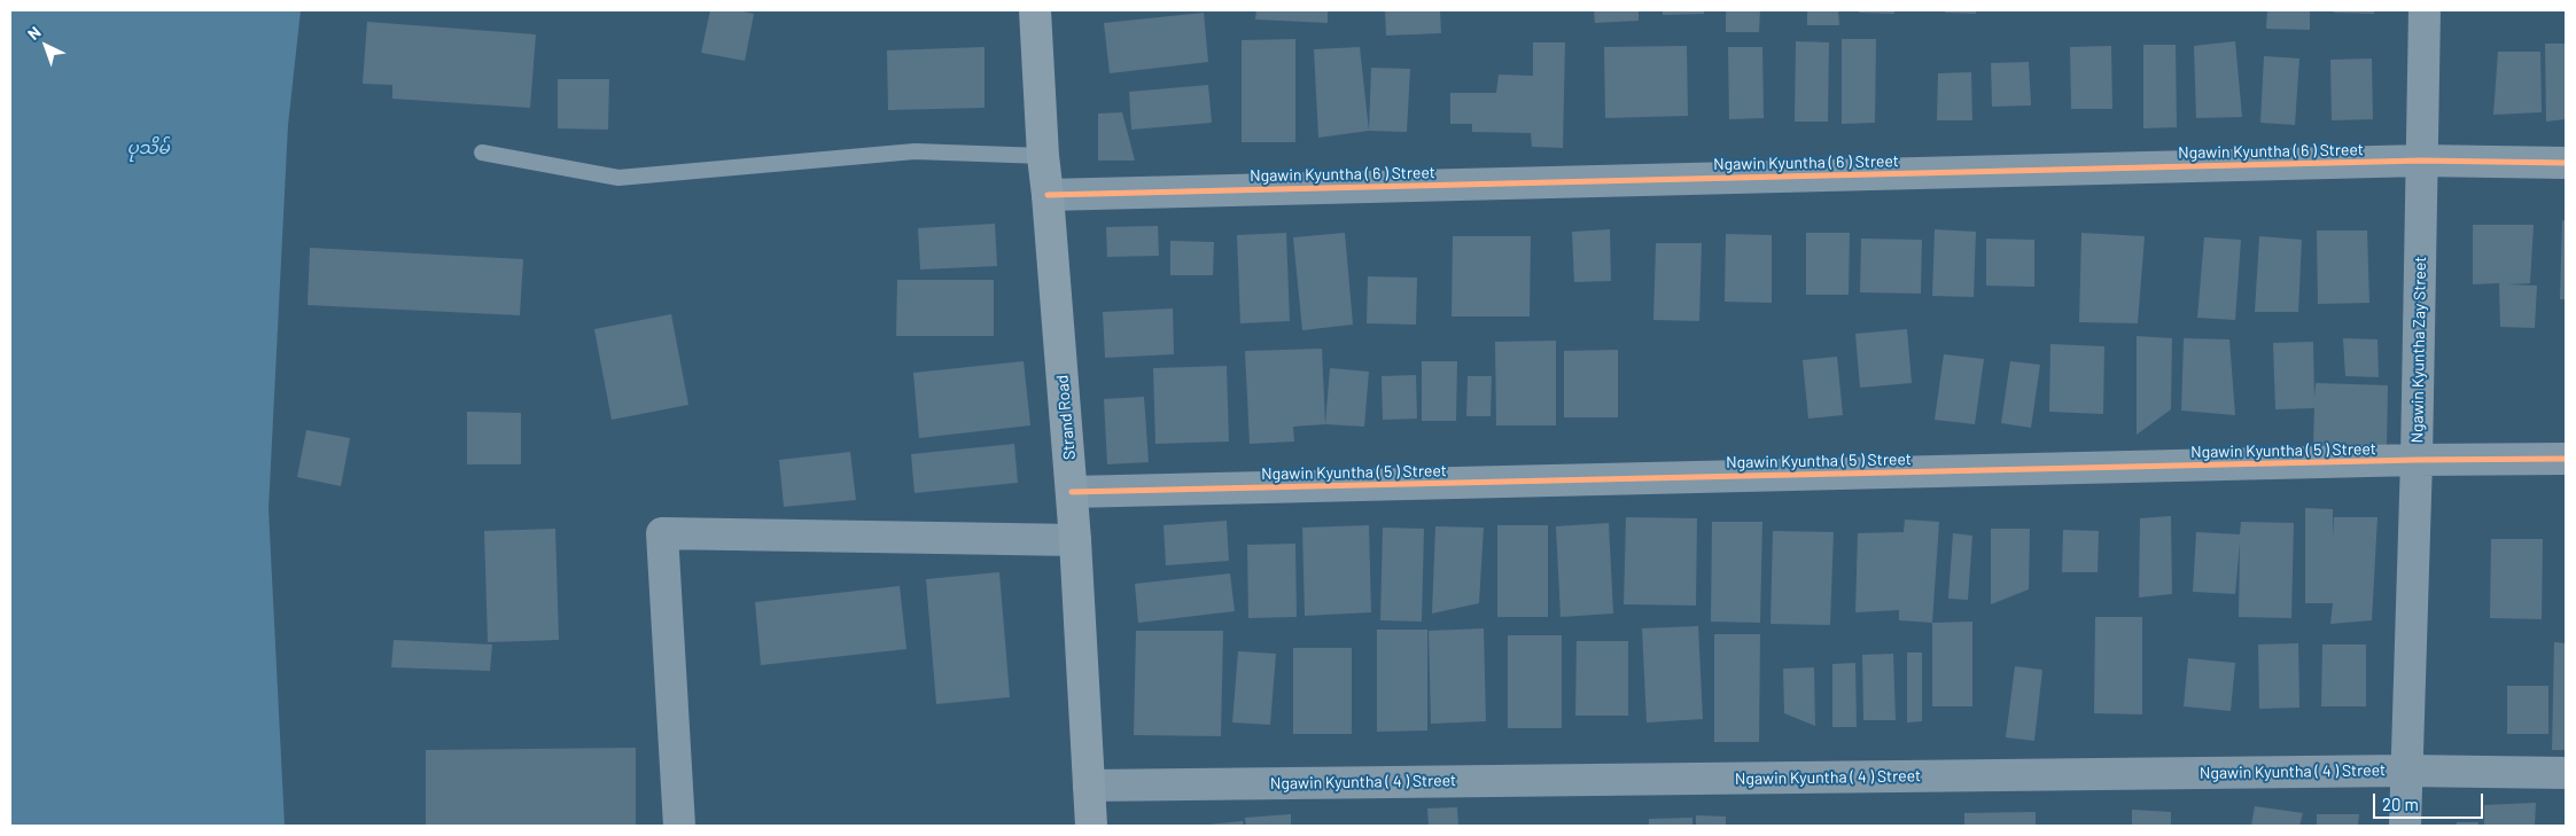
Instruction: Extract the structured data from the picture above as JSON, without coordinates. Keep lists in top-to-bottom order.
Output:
{
  "streets": {
    "main road": ["Strand Road"],
    "street": [
      "Ngawin Kyuntha ( 6 ) Street",
      "Ngawin Kyuntha Zay Street",
      "Ngawin Kyuntha ( 5 ) Street",
      "Ngawin Kyuntha ( 4 ) Street"
    ]
  },
  "crossings": [
    ["Ngawin Kyuntha ( 6 ) Street", "Ngawin Kyuntha Zay Street"],
    ["Ngawin Kyuntha ( 6 ) Street", "Strand Road"],
    ["Ngawin Kyuntha Zay Street", "Ngawin Kyuntha ( 5 ) Street"],
    ["Ngawin Kyuntha Zay Street", "Ngawin Kyuntha ( 4 ) Street"],
    ["Strand Road", "Ngawin Kyuntha ( 5 ) Street"],
    ["Strand Road", "Ngawin Kyuntha ( 4 ) Street"]
  ],
  "water": ["ပုသိမ်"],
  "scale_bar": "20 m",
  "north": "top left"
}
